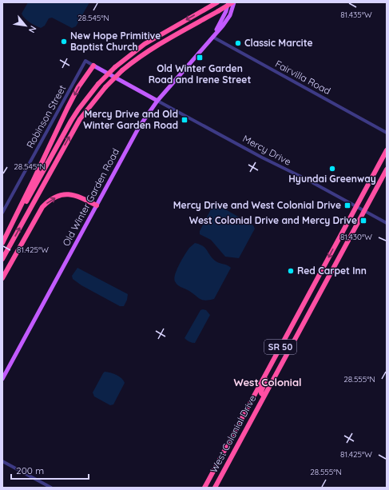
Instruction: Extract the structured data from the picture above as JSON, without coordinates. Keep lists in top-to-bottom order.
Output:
{
  "streets": {
    "highway": ["SR 50", "West Colonial Drive"],
    "main road": ["Old Winter Garden Road"],
    "street": ["Fairvilla Road", "Robinson Street", "Mercy Drive"]
  },
  "crossings": [
    ["Fairvilla Road", "Old Winter Garden Road"],
    ["Mercy Drive", "Old Winter Garden Road"],
    ["Mercy Drive", "West Colonial Drive"]
  ],
  "districts": ["West Colonial"],
  "places": {
    "other": [
      "New Hope Primitive Baptist Church",
      "Classic Marcite",
      "Hyundai Greenway",
      "Red Carpet Inn"
    ],
    "transit": [
      "Old Winter Garden Road and Irene Street",
      "Mercy Drive and Old Winter Garden Road",
      "Mercy Drive and West Colonial Drive",
      "West Colonial Drive and Mercy Drive"
    ]
  },
  "scale_bar": "200 m",
  "north": "bottom right",
  "coordinates": [
    "81.435°W",
    "28.545°N",
    "81.430°W",
    "81.425°W",
    "28.555°N"
  ]
}
